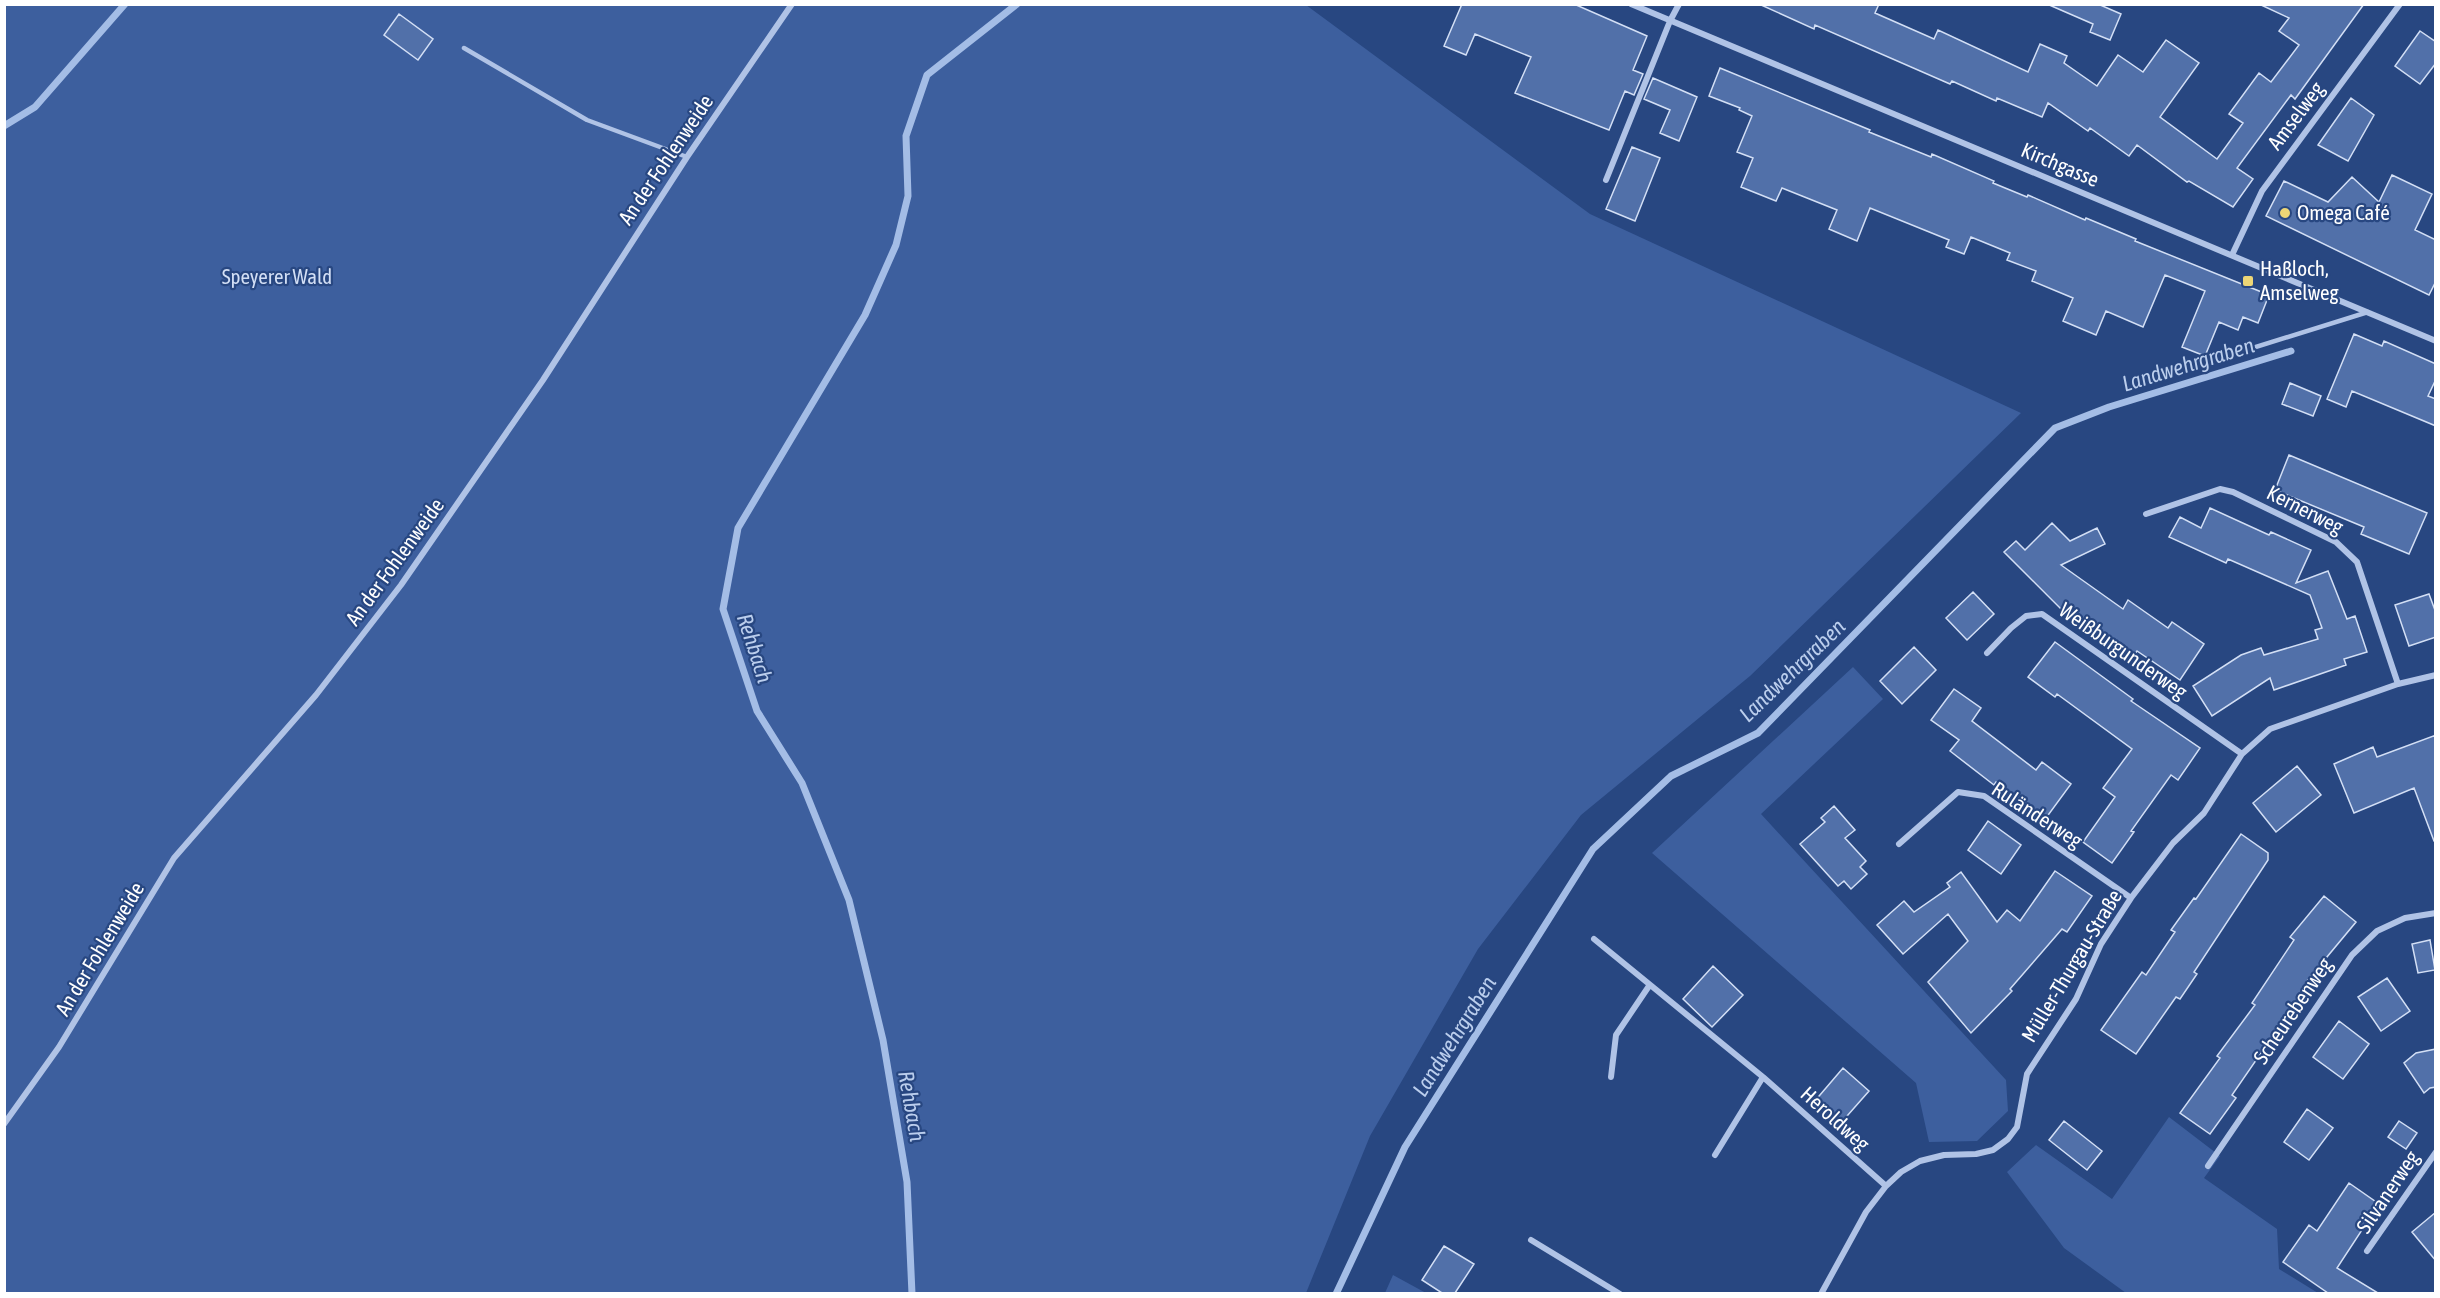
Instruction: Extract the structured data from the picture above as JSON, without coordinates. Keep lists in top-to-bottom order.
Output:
{
  "streets": {
    "street": [
      "Amselweg",
      "An der Fohlenweide",
      "Kirchgasse",
      "Kernerweg",
      "Weißburgunderweg",
      "Ruländerweg",
      "Müller-Thurgau-Straße",
      "Scheurebenweg",
      "Heroldweg",
      "Silvanerweg"
    ]
  },
  "crossings": [
    ["Amselweg", "Kirchgasse"],
    ["Kernerweg", "Müller-Thurgau-Straße"],
    ["Weißburgunderweg", "Müller-Thurgau-Straße"],
    ["Ruländerweg", "Müller-Thurgau-Straße"],
    ["Müller-Thurgau-Straße", "Heroldweg"]
  ],
  "water": ["Landwehrgraben", "Rehbach"],
  "parks": ["Speyerer Wald"],
  "places": {
    "other": ["Omega Café"],
    "transit": ["Haßloch, Amselweg"]
  }
}
